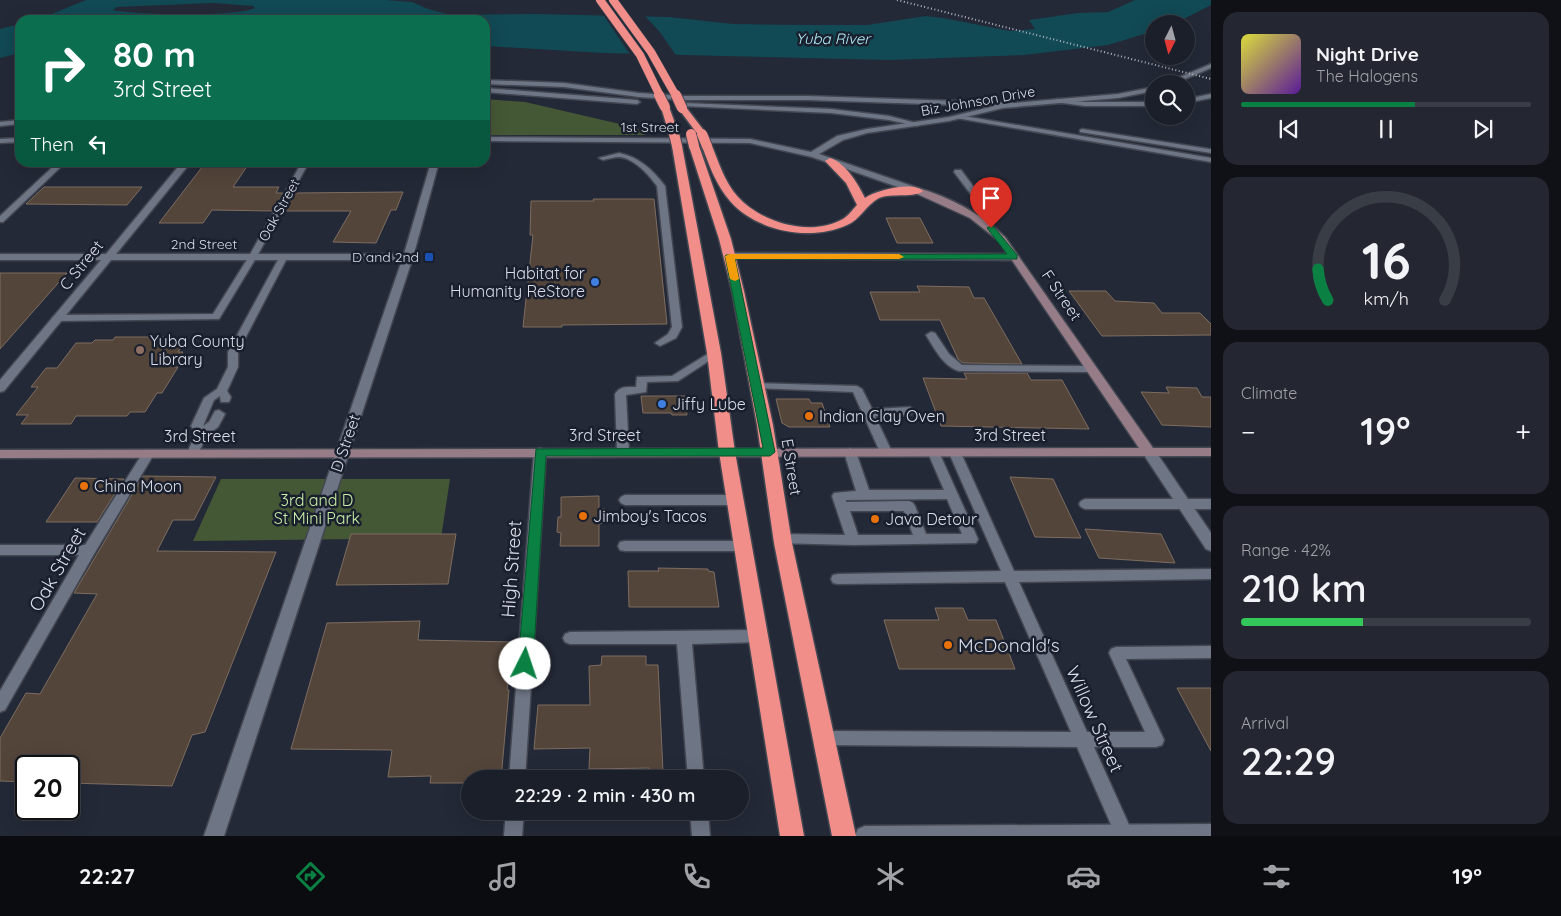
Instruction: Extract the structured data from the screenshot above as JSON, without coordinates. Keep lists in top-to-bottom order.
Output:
{
  "streets": {
    "highway": ["E Street"],
    "main road": ["F Street", "3rd Street"],
    "street": [
      "Biz Johnson Drive",
      "1st Street",
      "2nd Street",
      "C Street",
      "D Street"
    ],
    "lane": ["Oak Street", "High Street", "Willow Street"]
  },
  "crossings": [
    ["Biz Johnson Drive", "1st Street"],
    ["Biz Johnson Drive", "F Street"],
    ["1st Street", "F Street"],
    ["Oak Street", "2nd Street"],
    ["Oak Street", "C Street"],
    ["Oak Street", "3rd Street"],
    ["2nd Street", "C Street"],
    ["2nd Street", "D Street"],
    ["F Street", "3rd Street"],
    ["3rd Street", "D Street"],
    ["3rd Street", "E Street"],
    ["3rd Street", "High Street"],
    ["3rd Street", "Willow Street"]
  ],
  "water": ["Yuba River"],
  "parks": ["3rd and D St Mini Park"],
  "places": {
    "transit": ["D and 2nd"],
    "other": [
      "Habitat for Humanity ReStore",
      "Yuba County Library",
      "Jiffy Lube",
      "Indian Clay Oven",
      "China Moon",
      "Jimboy's Tacos",
      "Java Detour",
      "McDonald's"
    ]
  },
  "north": "bottom",
  "page": {
    "turn": ["80 m", "3rd Street"],
    "song": ["Night Drive", "The Halogens"],
    "then": "Then",
    "tile": [
      "Climate",
      ["Range · 42%", "210 km"],
      ["Arrival", "22:29"]
    ],
    "heat": ["−", "19°", "+"],
    "limit": "20",
    "trip": "22:29 · 2 min · 430 m",
    "tabs": ["22:27", "19°"],
    "gauge": ["16", "km/h"]
  }
}
